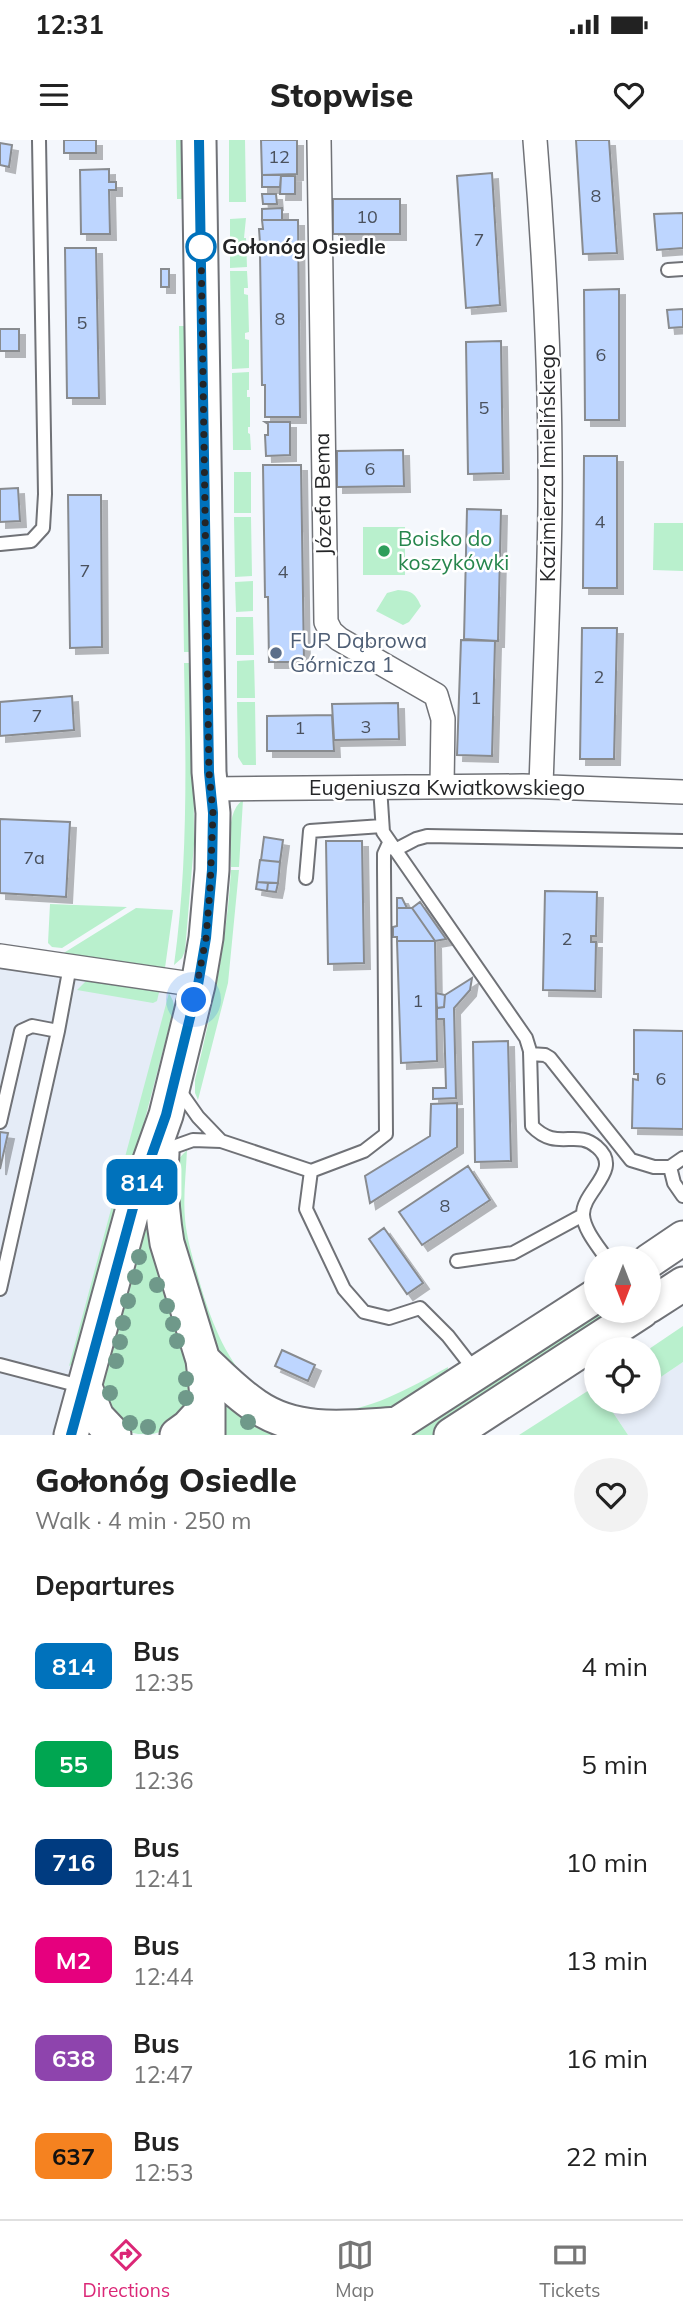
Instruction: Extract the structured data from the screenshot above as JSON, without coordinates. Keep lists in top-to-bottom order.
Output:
{
  "streets": {
    "street": ["Kazimierza Imielińskiego", "Józefa Bema", "Eugeniusza Kwiatkowskiego"]
  },
  "crossings": [
    ["Kazimierza Imielińskiego", "Eugeniusza Kwiatkowskiego"],
    ["Józefa Bema", "Eugeniusza Kwiatkowskiego"]
  ],
  "places": ["Gołonóg Osiedle", "Boisko do koszykówki", "FUP Dąbrowa Górnicza 1"],
  "lines": ["bus line 814"],
  "house_numbers": [
    "12",
    "8",
    "10",
    "7",
    "8",
    "5",
    "6",
    "5",
    "6",
    "4",
    "7",
    "4",
    "2",
    "1",
    "7",
    "3",
    "1",
    "7a",
    "2",
    "1",
    "6",
    "8"
  ],
  "north": "bottom",
  "page": {
    "status": "12:31",
    "header": "Stopwise",
    "on_map": "814",
    "heading": [
      ["Gołonóg Osiedle", "Walk · 4 min · 250 m"],
      "Departures"
    ],
    "list": [
      {
        "mark": "814",
        "name": "Bus",
        "note": "12:35",
        "value": "4 min"
      },
      {
        "mark": "55",
        "name": "Bus",
        "note": "12:36",
        "value": "5 min"
      },
      {
        "mark": "716",
        "name": "Bus",
        "note": "12:41",
        "value": "10 min"
      },
      {
        "mark": "M2",
        "name": "Bus",
        "note": "12:44",
        "value": "13 min"
      },
      {
        "mark": "638",
        "name": "Bus",
        "note": "12:47",
        "value": "16 min"
      },
      {
        "mark": "637",
        "name": "Bus",
        "note": "12:53",
        "value": "22 min"
      }
    ],
    "tabs": ["Directions", "Map", "Tickets"]
  }
}
